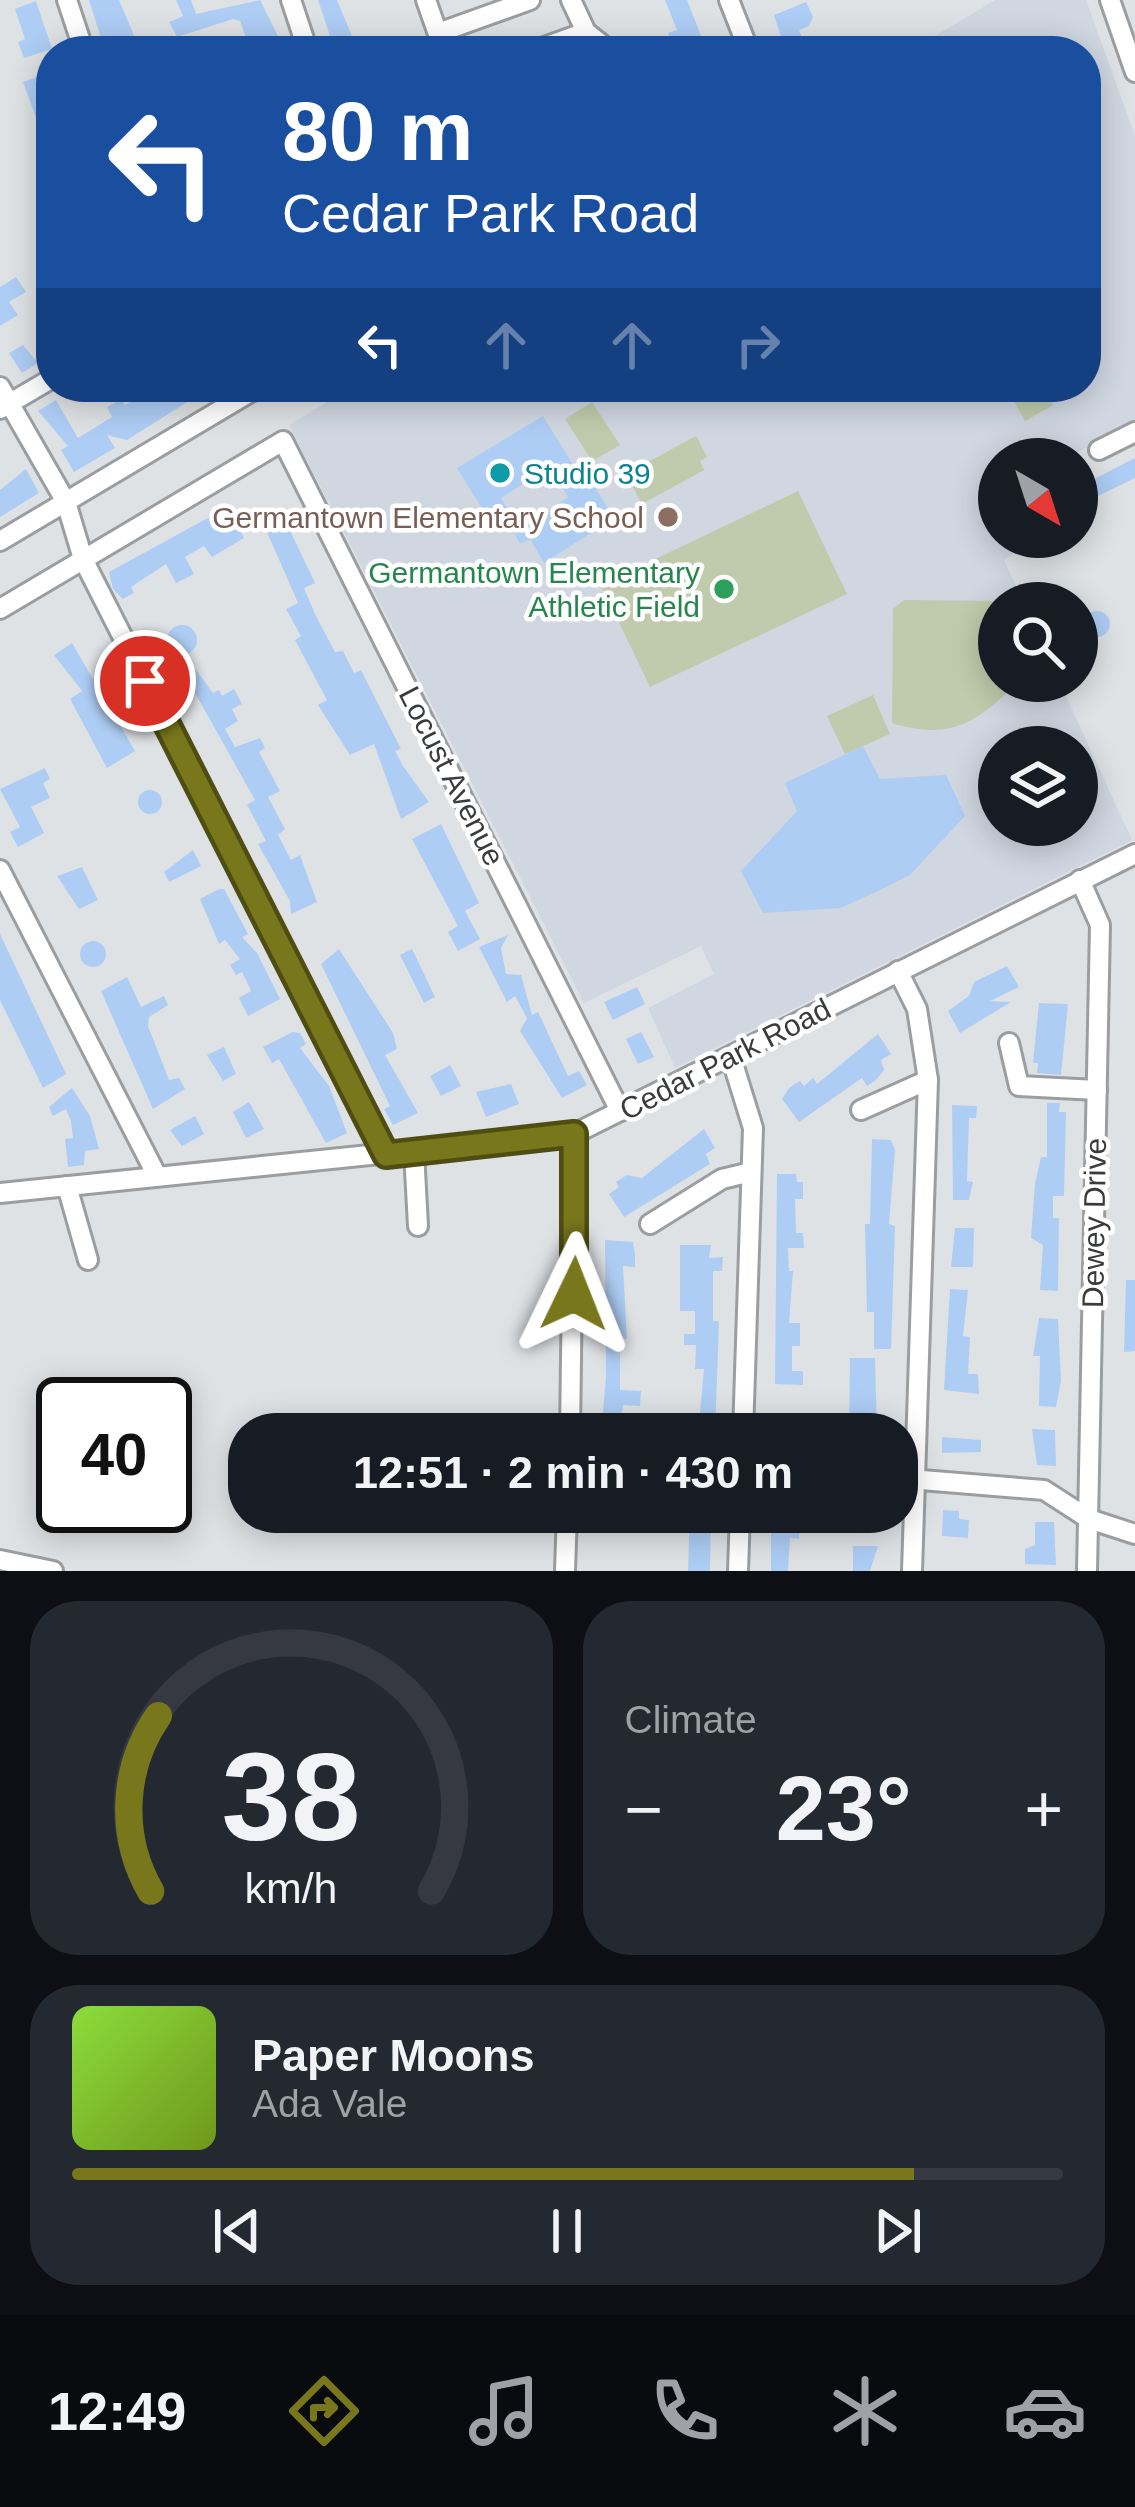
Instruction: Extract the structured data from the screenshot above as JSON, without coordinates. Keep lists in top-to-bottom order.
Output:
{
  "streets": {
    "street": ["Locust Avenue", "Cedar Park Road", "Dewey Drive"]
  },
  "crossings": [
    ["Locust Avenue", "Cedar Park Road"],
    ["Cedar Park Road", "Dewey Drive"]
  ],
  "places": ["Studio 39", "Germantown Elementary School", "Germantown Elementary Athletic Field"],
  "north": "bottom right",
  "page": {
    "turn": ["80 m", "Cedar Park Road"],
    "limit": "40",
    "trip": "12:51 · 2 min · 430 m",
    "tile": "Climate",
    "heat": ["−", "23°", "+"],
    "song": ["Paper Moons", "Ada Vale"],
    "tabs": "12:49",
    "gauge": ["38", "km/h"]
  }
}
